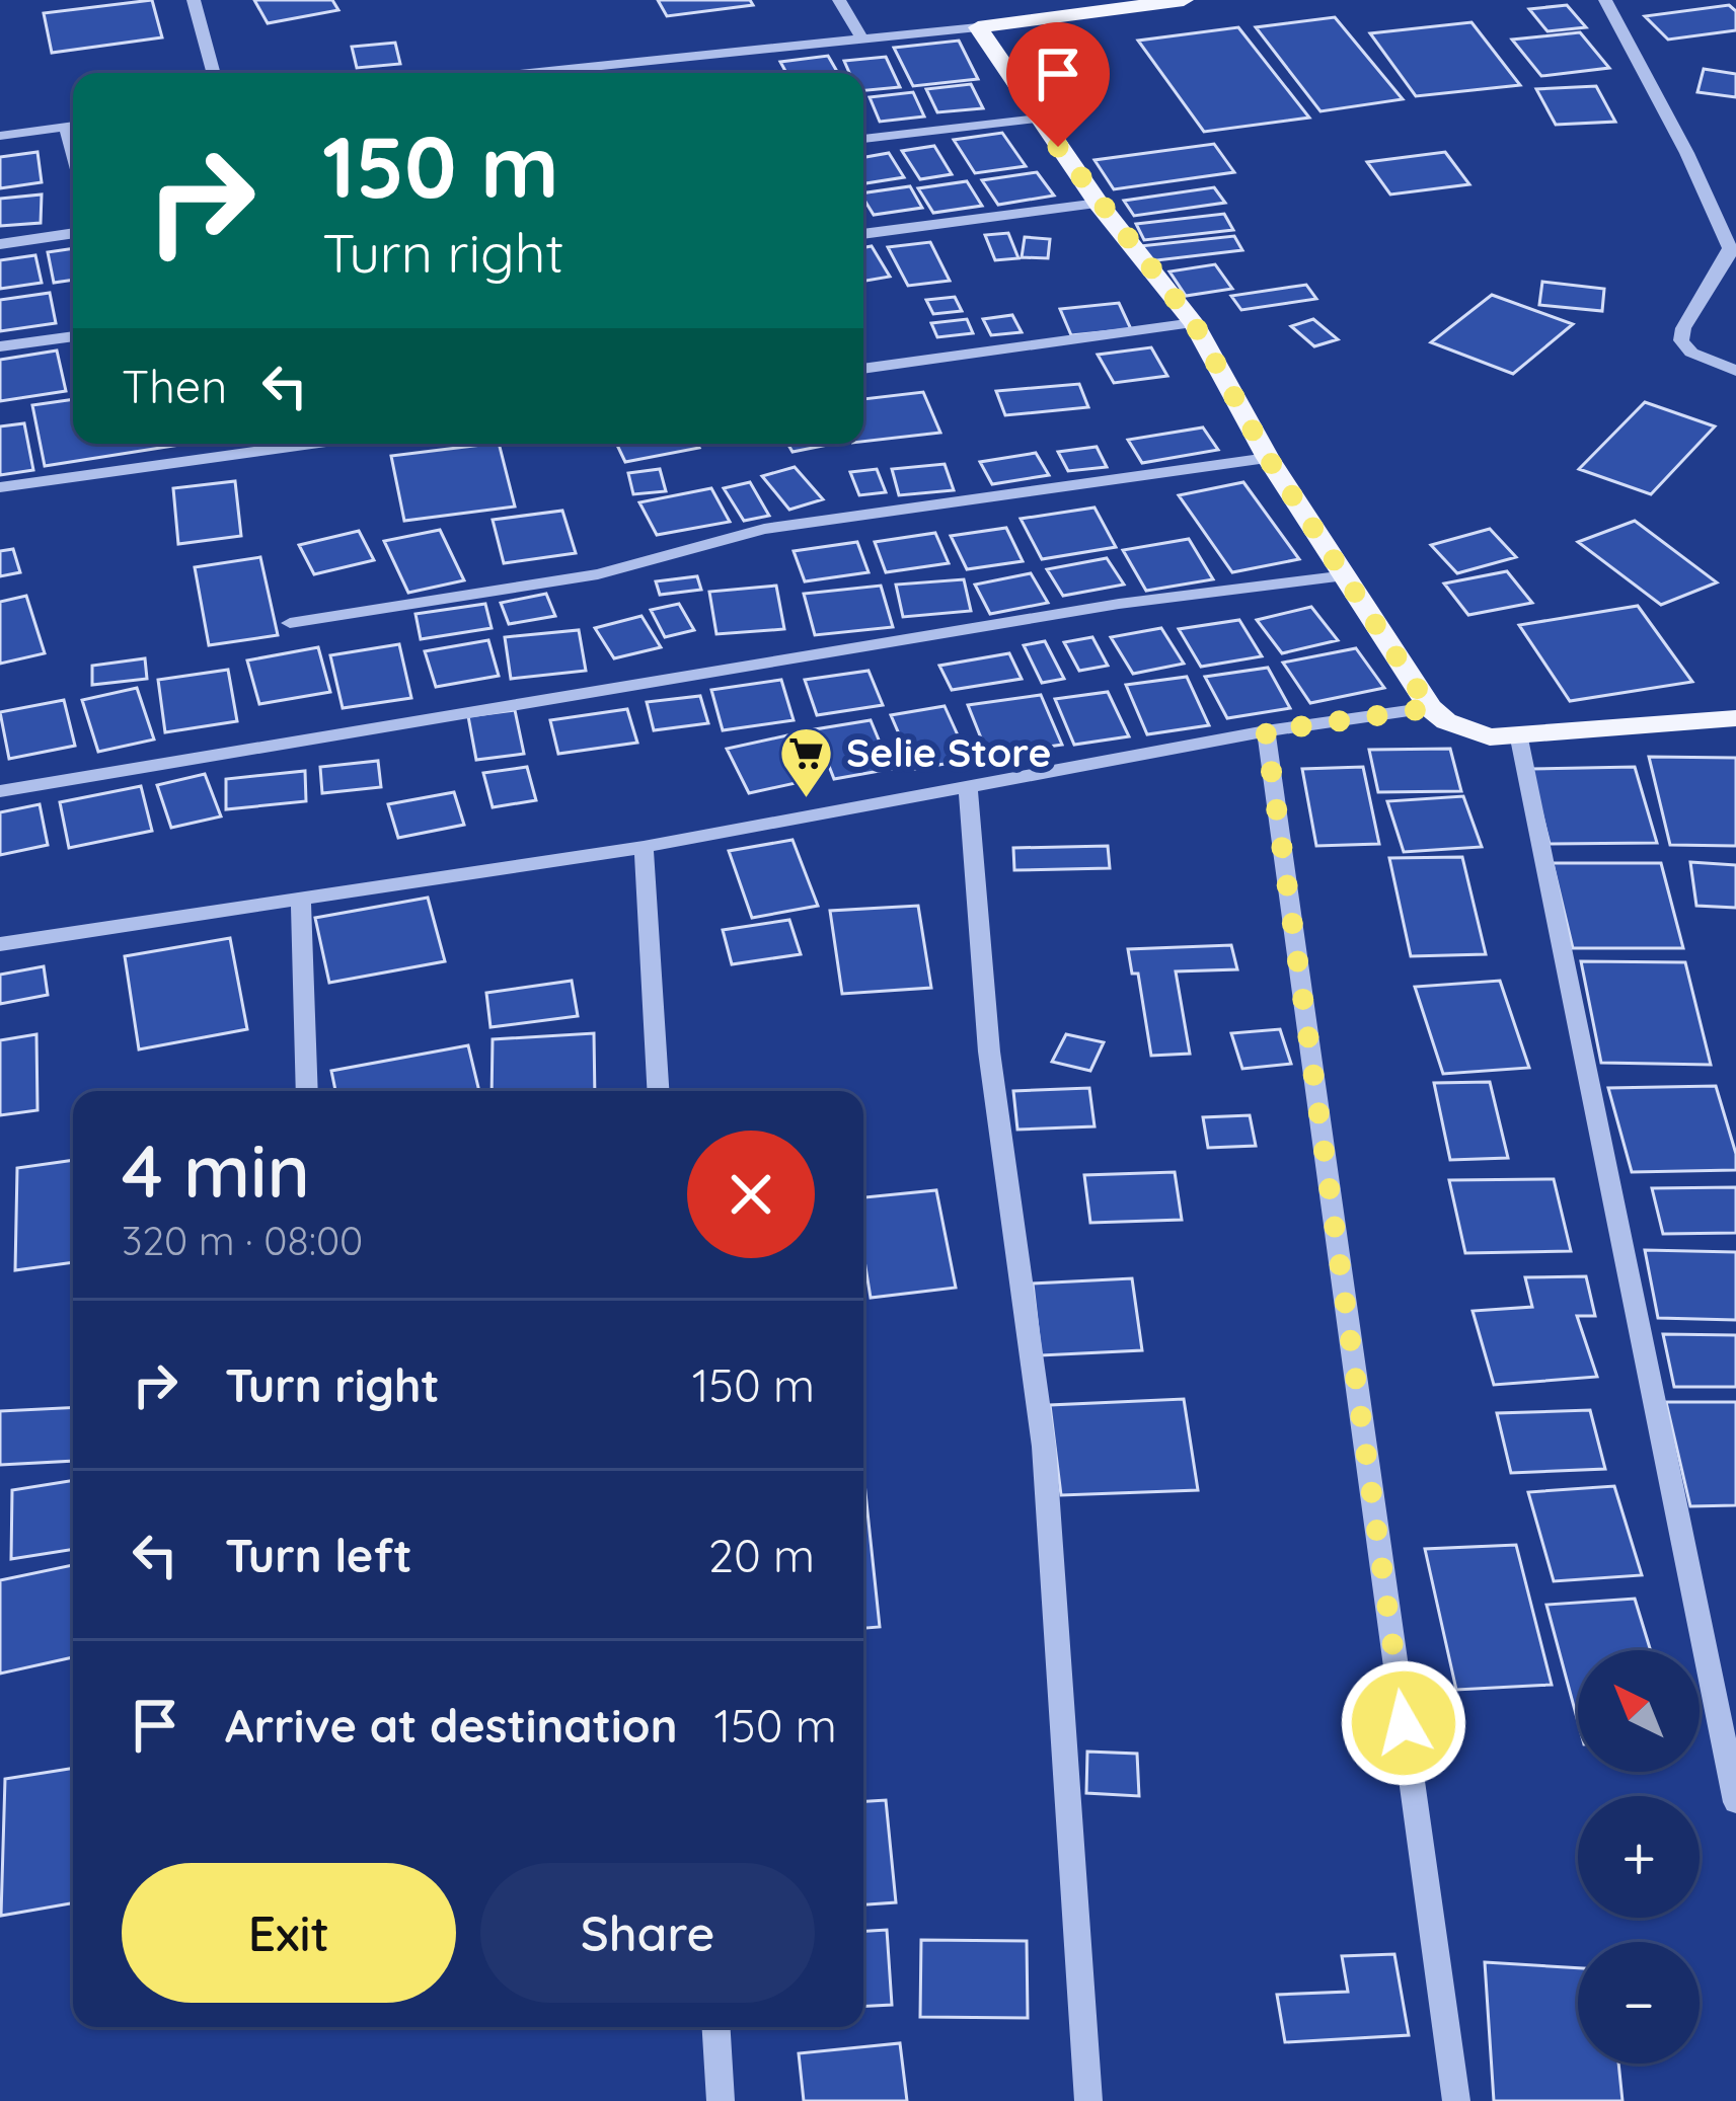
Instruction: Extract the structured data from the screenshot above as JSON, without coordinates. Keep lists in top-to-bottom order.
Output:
{
  "places": {
    "supermarket": ["Selie Store"]
  },
  "north": "top left",
  "page": {
    "turn": ["150 m", "Turn right"],
    "then": "Then",
    "heading": ["4 min", "320 m · 08:00"],
    "list": [
      {
        "name": "Turn right",
        "value": "150 m"
      },
      {
        "name": "Turn left",
        "value": "20 m"
      },
      {
        "name": "Arrive at destination",
        "value": "150 m"
      }
    ],
    "map_buttons": ["+", "−"],
    "buttons": ["Exit", "Share"]
  }
}
